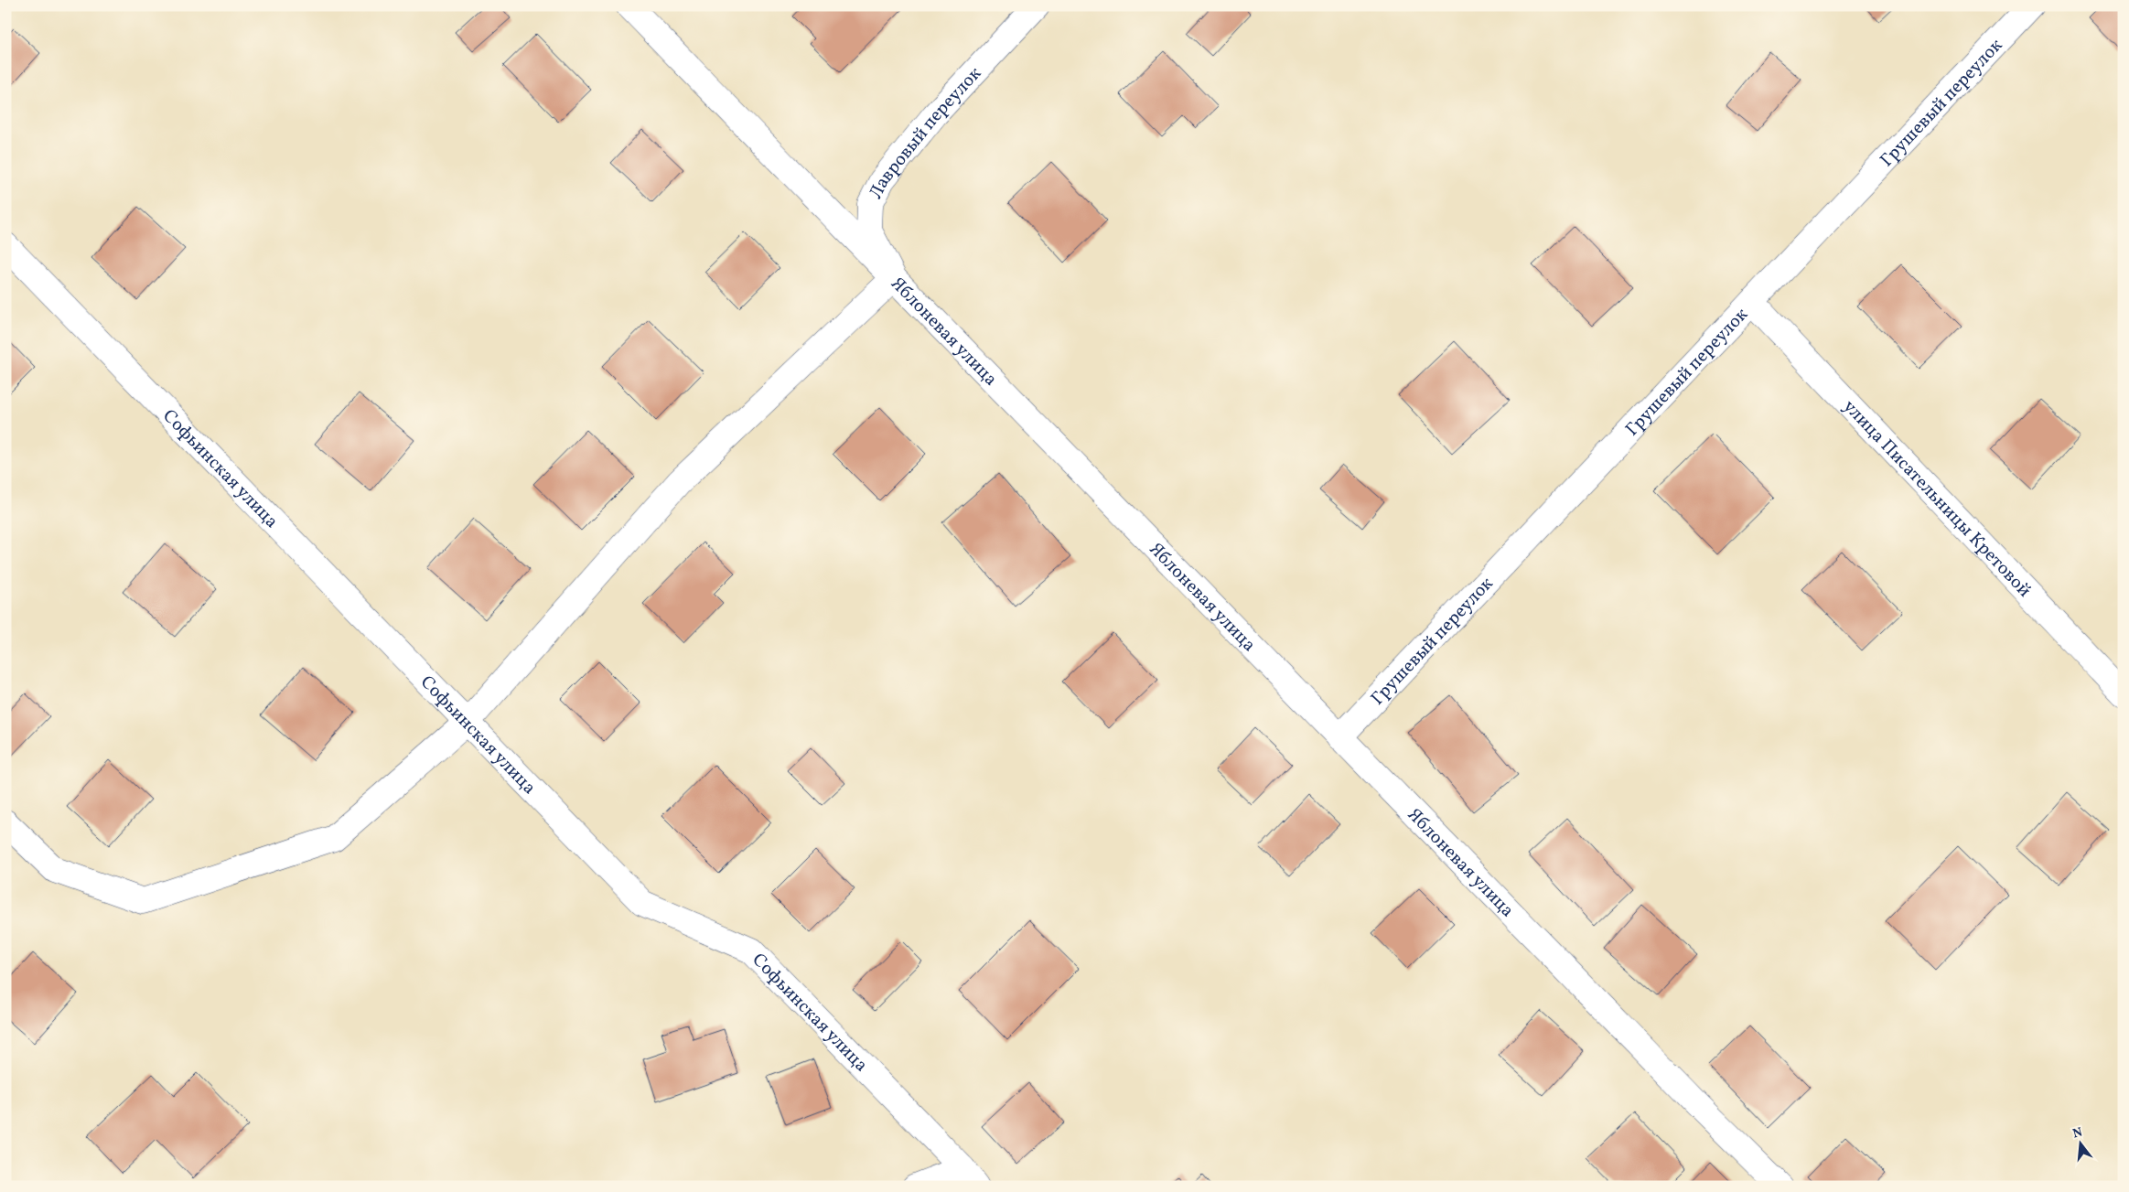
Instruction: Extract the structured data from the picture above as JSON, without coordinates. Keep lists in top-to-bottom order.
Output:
{
  "streets": {
    "street": [
      "Грушевый переулок",
      "Лавровый переулок",
      "Яблоневая улица",
      "Софьинская улица",
      "улица Писательницы Кретовой"
    ]
  },
  "crossings": [
    ["Грушевый переулок", "Яблоневая улица"],
    ["Грушевый переулок", "улица Писательницы Кретовой"],
    ["Лавровый переулок", "Яблоневая улица"]
  ],
  "north": "top"
}
